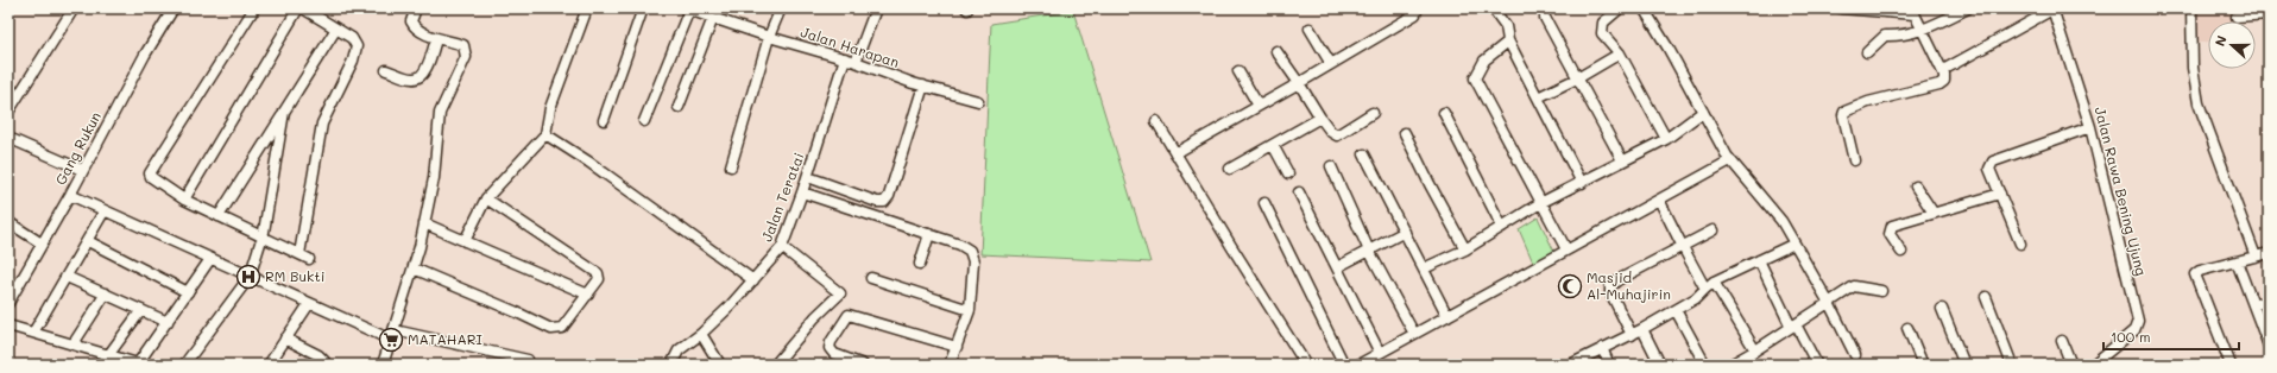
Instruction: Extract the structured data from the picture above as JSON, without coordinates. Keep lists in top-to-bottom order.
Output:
{
  "streets": {
    "street": [
      "Jalan Harapan",
      "Gang Rukun",
      "Jalan Rawa Bening Ujung",
      "Jalan Teratai"
    ]
  },
  "crossings": [
    ["Jalan Harapan", "Jalan Teratai"]
  ],
  "places": {
    "hospital": ["RM Bukti"],
    "mosque": ["Masjid Al-Muhajirin"],
    "supermarket": ["MATAHARI"]
  },
  "scale_bar": "100 m",
  "north": "left"
}
